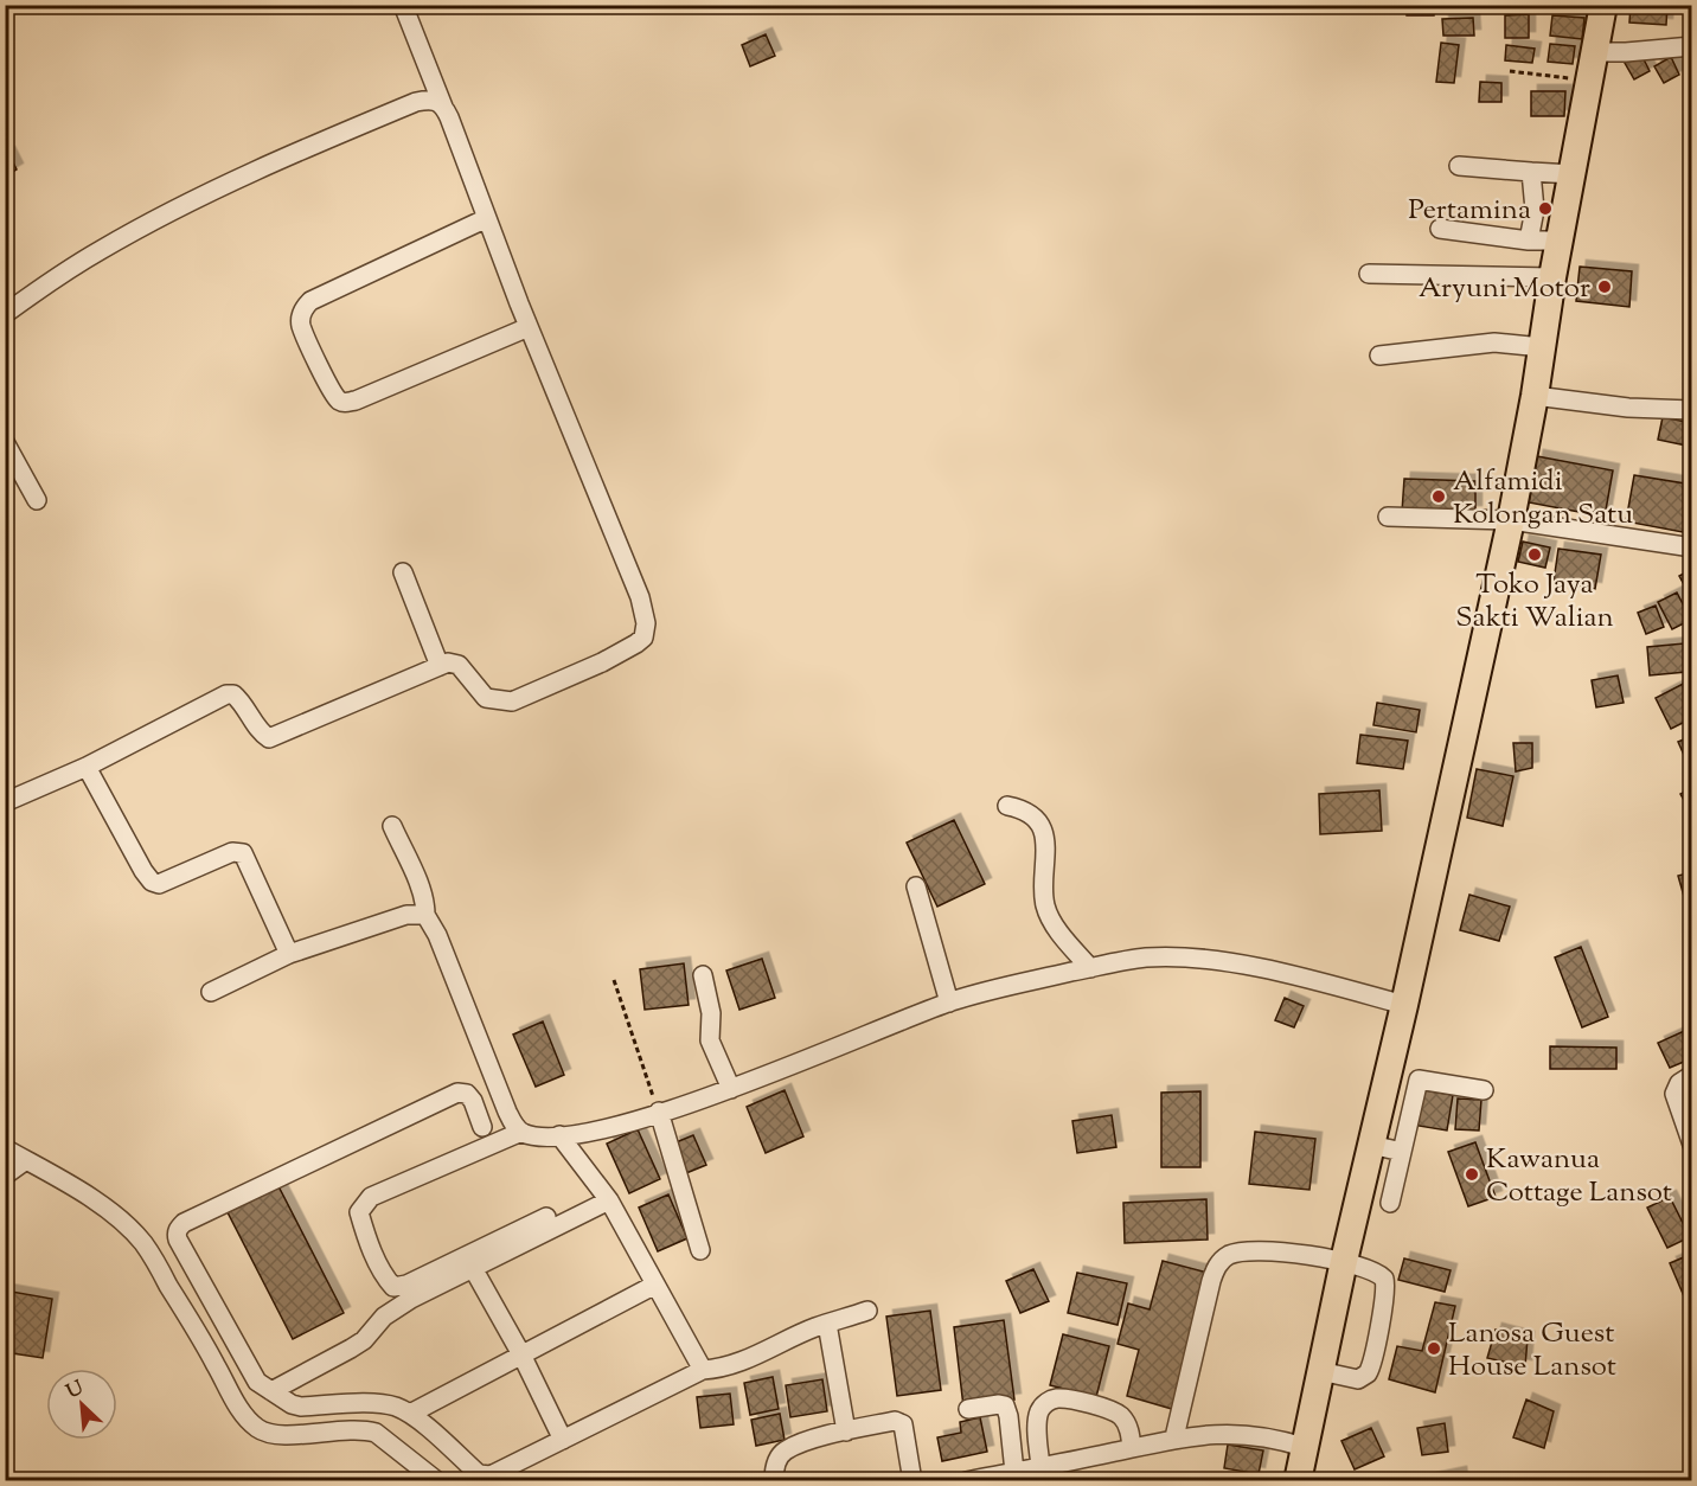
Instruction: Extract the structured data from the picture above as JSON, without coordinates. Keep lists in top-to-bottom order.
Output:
{
  "places": [
    "Pertamina",
    "Aryuni Motor",
    "Alfamidi Kolongan Satu",
    "Toko Jaya Sakti Walian",
    "Kawanua Cottage Lansot",
    "Lanosa Guest House Lansot"
  ],
  "north": "top left"
}
